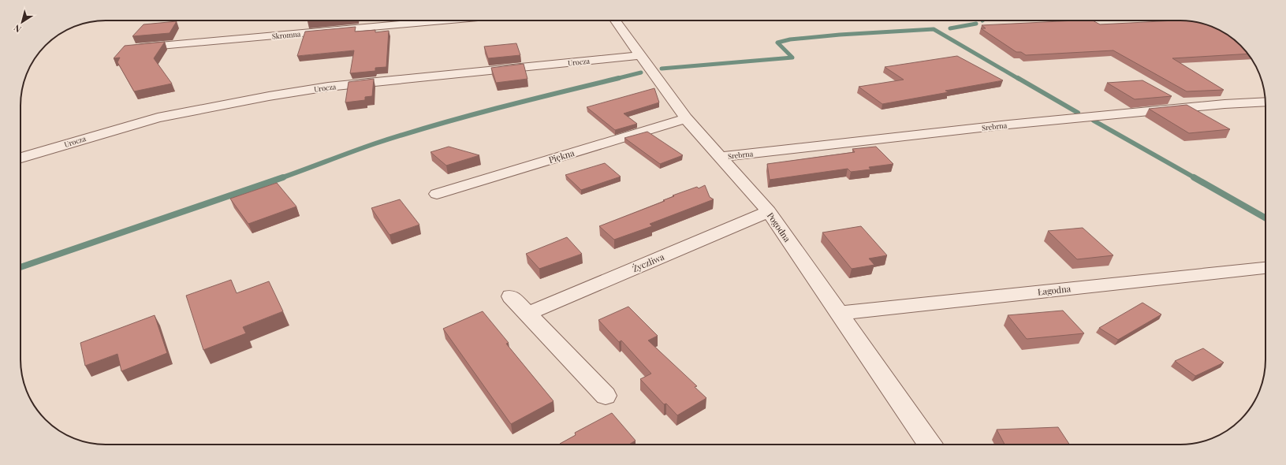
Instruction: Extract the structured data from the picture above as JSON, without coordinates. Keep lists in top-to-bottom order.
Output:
{
  "streets": {
    "street": [
      "Skromna",
      "Urocza",
      "Srebrna",
      "Piękna",
      "Pogodna",
      "Życzliwa",
      "Łagodna"
    ]
  },
  "crossings": [
    ["Urocza", "Pogodna"],
    ["Srebrna", "Pogodna"],
    ["Piękna", "Pogodna"],
    ["Pogodna", "Życzliwa"],
    ["Pogodna", "Łagodna"]
  ],
  "north": "bottom left"
}
